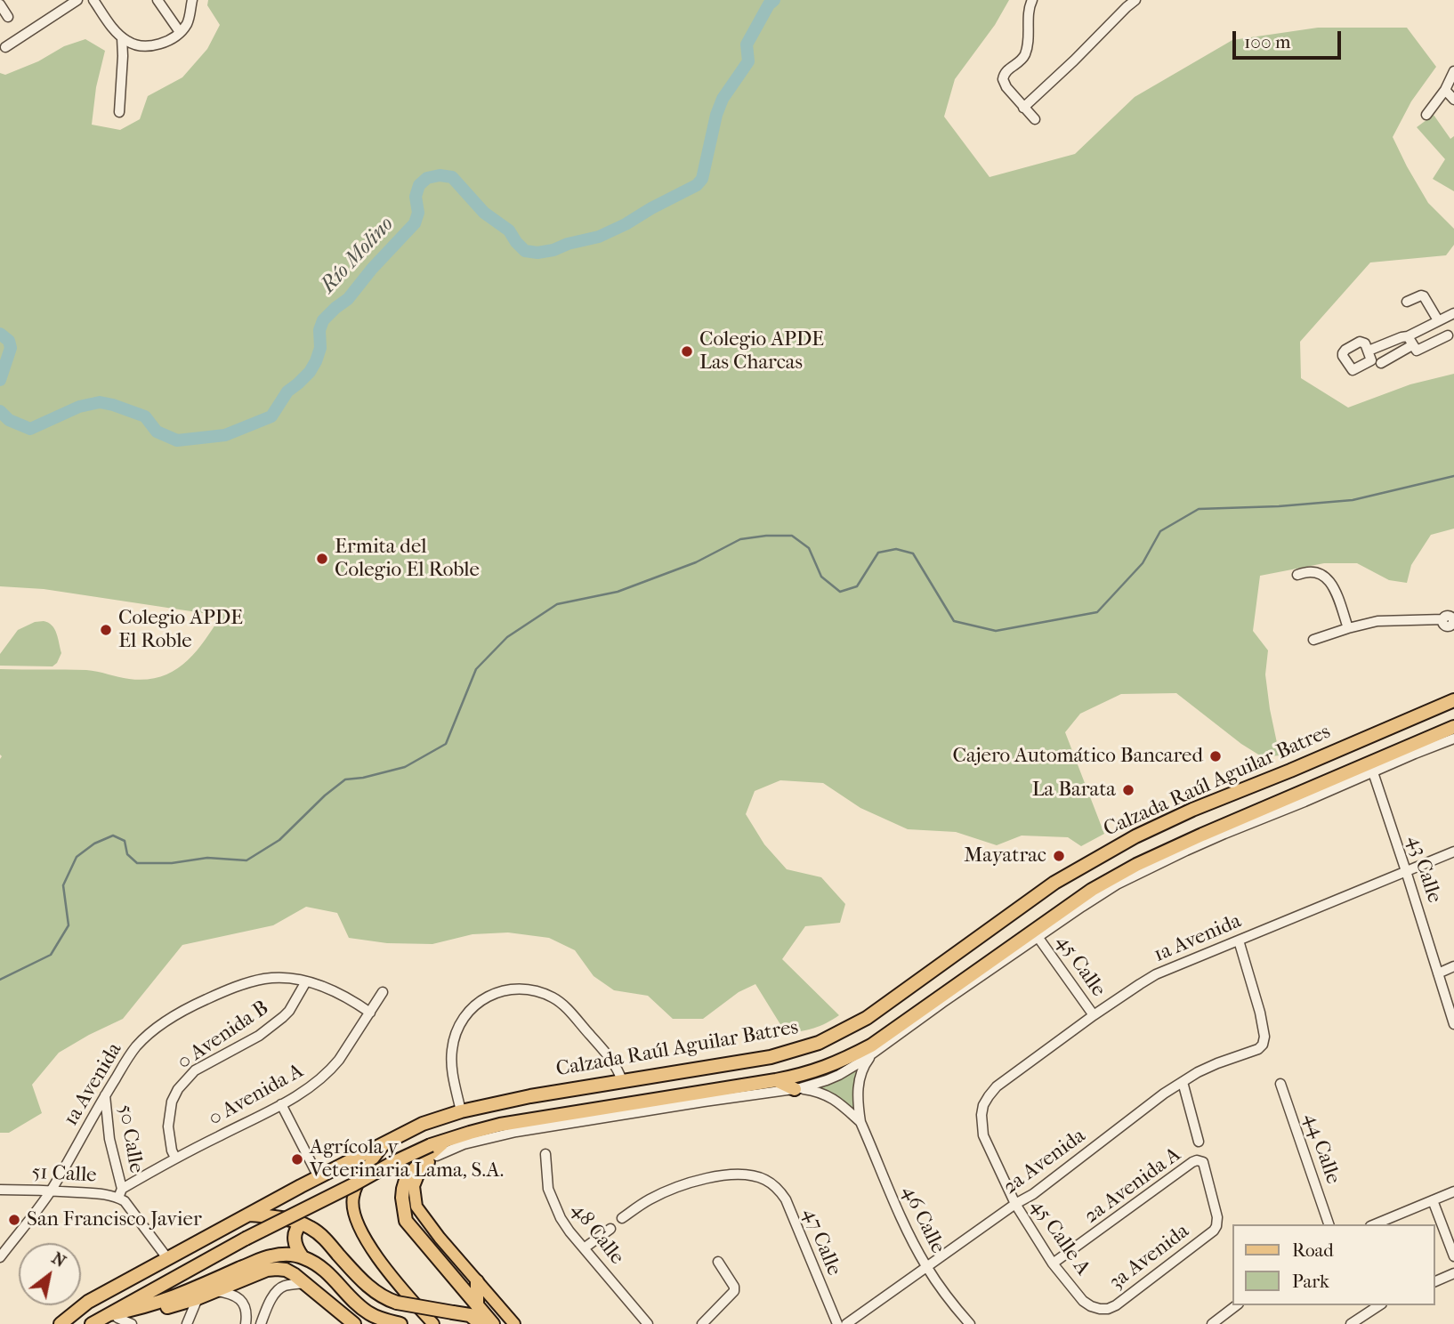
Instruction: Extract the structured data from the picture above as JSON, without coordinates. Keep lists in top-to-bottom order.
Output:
{
  "streets": {
    "highway": ["Calzada Raúl Aguilar Batres"],
    "street": [
      "43 Calle",
      "1a Avenida",
      "45 Calle",
      "0 Avenida B",
      "0 Avenida A",
      "50 Calle",
      "44 Calle",
      "2a Avenida",
      "51 Calle",
      "2a Avenida A",
      "46 Calle",
      "48 Calle",
      "45 Calle A",
      "47 Calle",
      "3a Avenida"
    ]
  },
  "crossings": [
    ["Calzada Raúl Aguilar Batres", "43 Calle"],
    ["Calzada Raúl Aguilar Batres", "50 Calle"],
    ["43 Calle", "1a Avenida"],
    ["1a Avenida", "45 Calle"],
    ["1a Avenida", "0 Avenida B"],
    ["1a Avenida", "0 Avenida A"],
    ["1a Avenida", "50 Calle"],
    ["1a Avenida", "2a Avenida"],
    ["1a Avenida", "51 Calle"],
    ["1a Avenida", "45 Calle A"],
    ["0 Avenida B", "0 Avenida A"],
    ["0 Avenida A", "50 Calle"],
    ["0 Avenida A", "51 Calle"],
    ["50 Calle", "51 Calle"],
    ["2a Avenida", "46 Calle"],
    ["2a Avenida", "45 Calle A"],
    ["2a Avenida A", "45 Calle A"],
    ["2a Avenida A", "3a Avenida"],
    ["45 Calle A", "3a Avenida"]
  ],
  "water": ["Río Molino"],
  "places": [
    "Colegio APDE Las Charcas",
    "Ermita del Colegio El Roble",
    "Colegio APDE El Roble",
    "Cajero Automático Bancared",
    "La Barata",
    "Mayatrac",
    "Agrícola y Veterinaria Lama, S.A.",
    "San Francisco Javier"
  ],
  "legend": ["Road", "Park"],
  "scale_bar": "100 m",
  "north": "top right"
}
